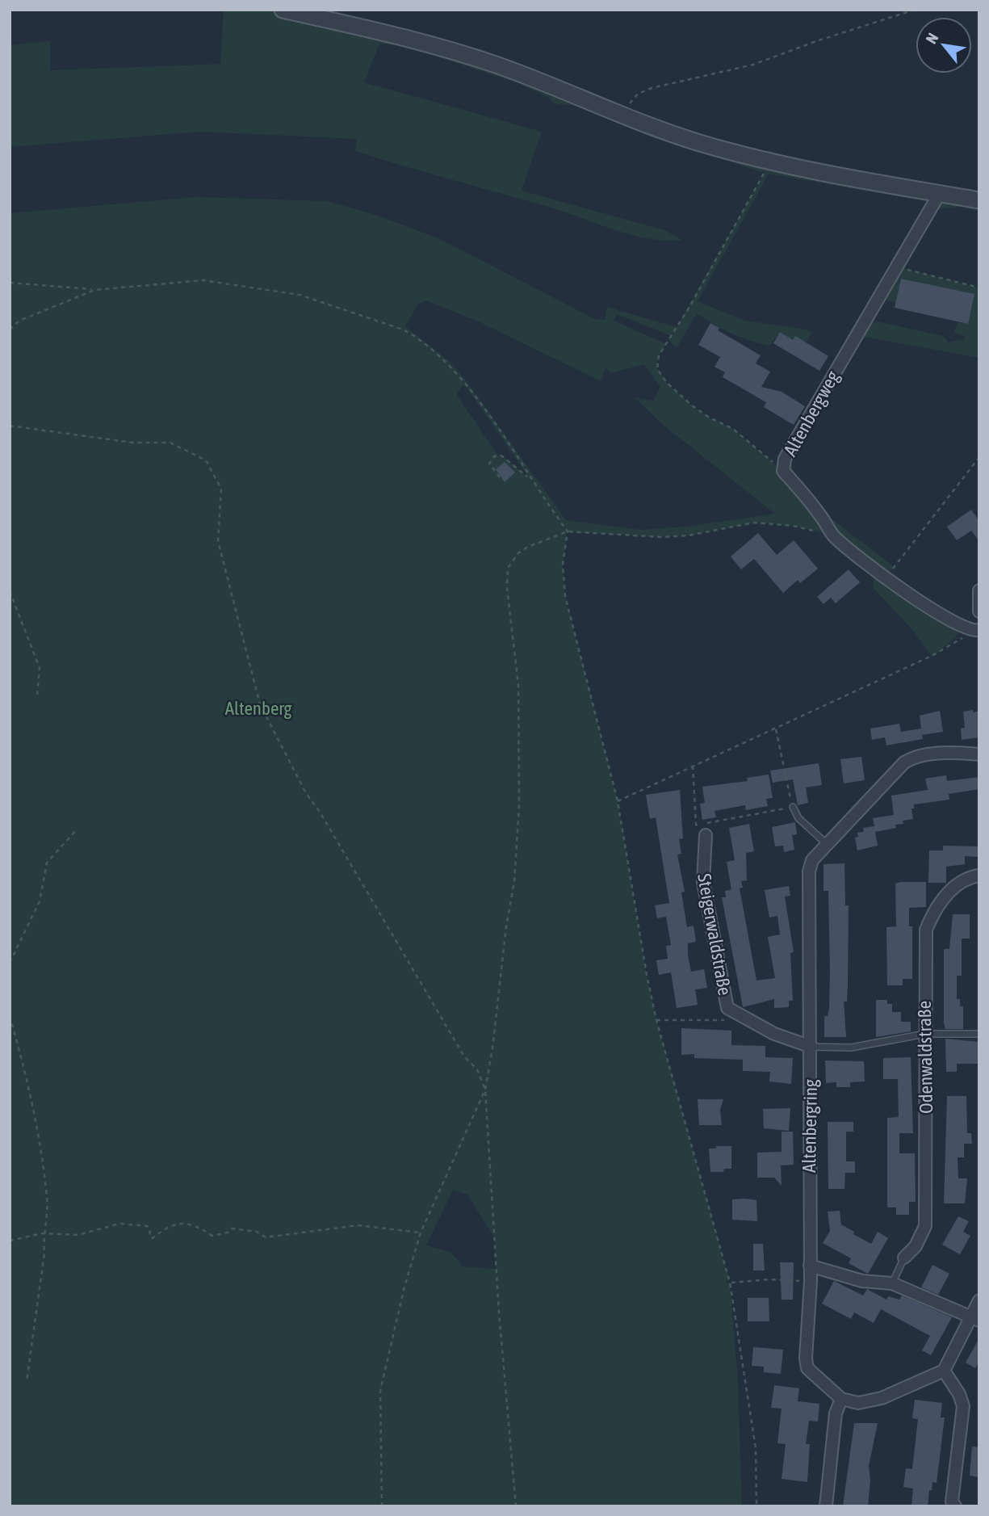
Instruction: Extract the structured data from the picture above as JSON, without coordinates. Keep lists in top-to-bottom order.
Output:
{
  "streets": {
    "street": [
      "Altenbergweg",
      "Steigerwaldstraße",
      "Odenwaldstraße",
      "Altenbergring"
    ]
  },
  "crossings": [
    ["Steigerwaldstraße", "Altenbergring"]
  ],
  "parks": ["Altenberg"],
  "north": "top left"
}
